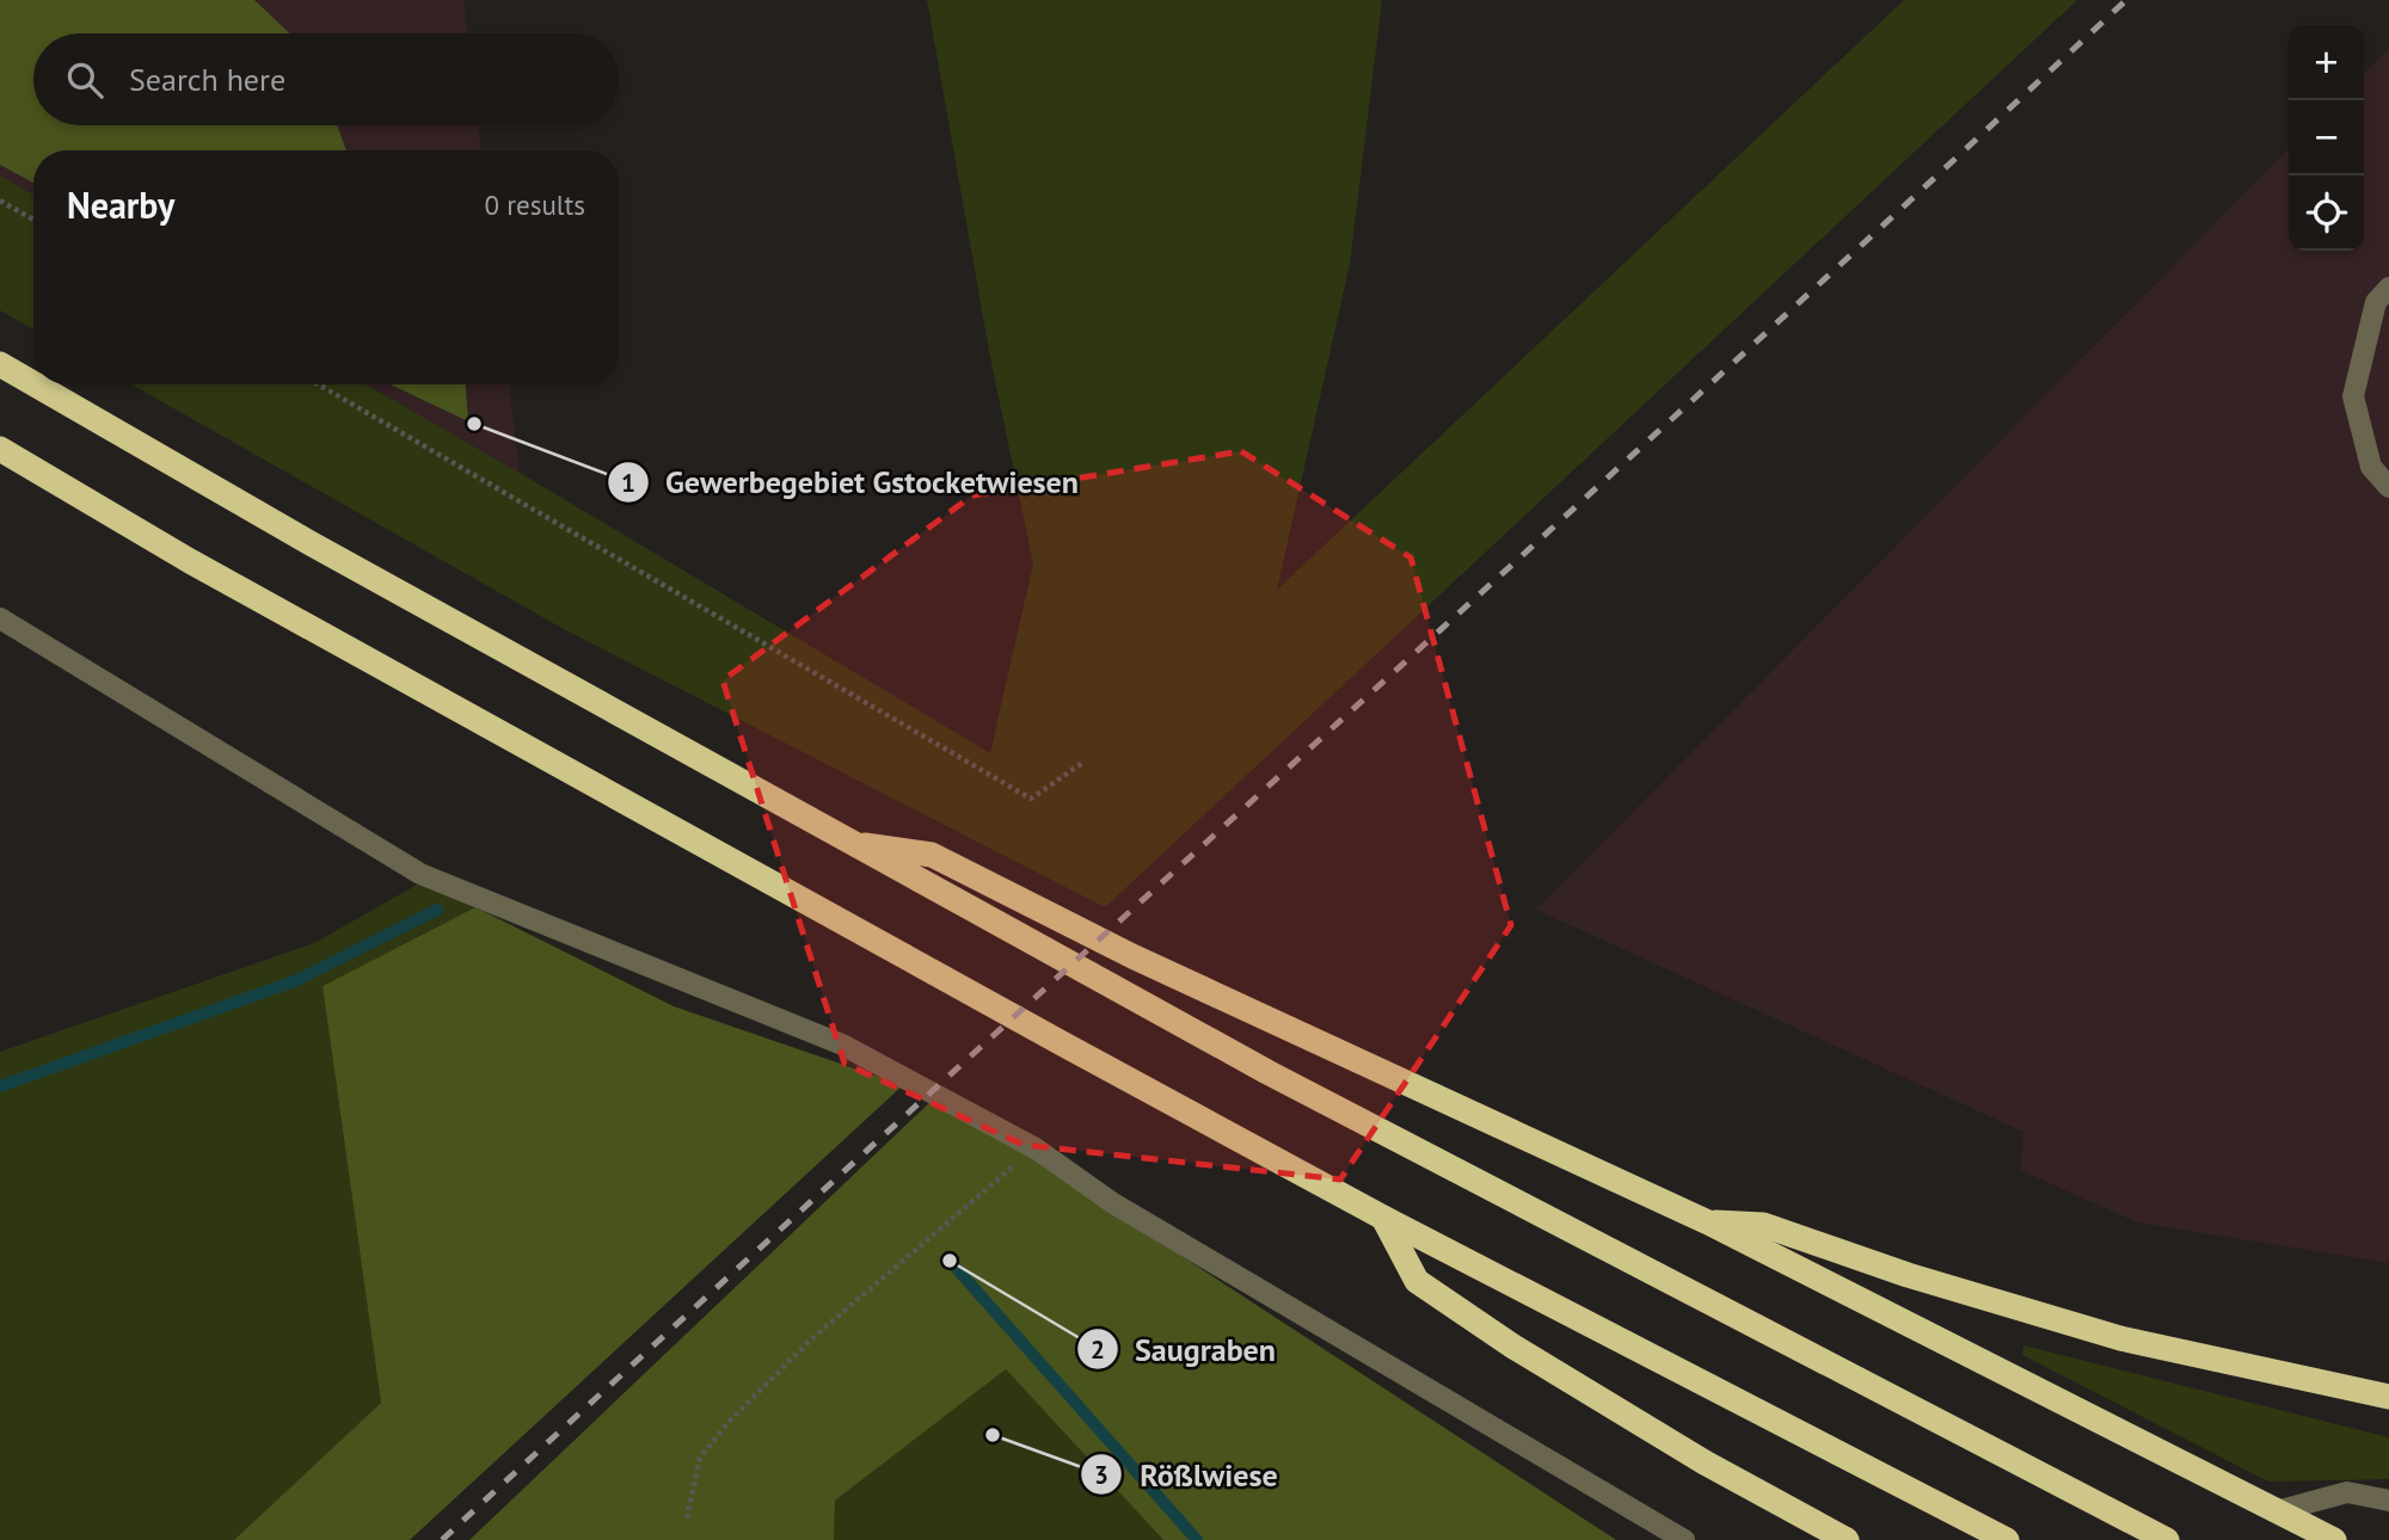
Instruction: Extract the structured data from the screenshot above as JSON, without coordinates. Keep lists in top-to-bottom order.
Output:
{
  "places": ["Gewerbegebiet Gstocketwiesen", "Saugraben", "Rößlwiese"],
  "page": {
    "map_buttons": ["+", "−"],
    "search": "Search here",
    "heading": ["Nearby", "0 results"]
  }
}
